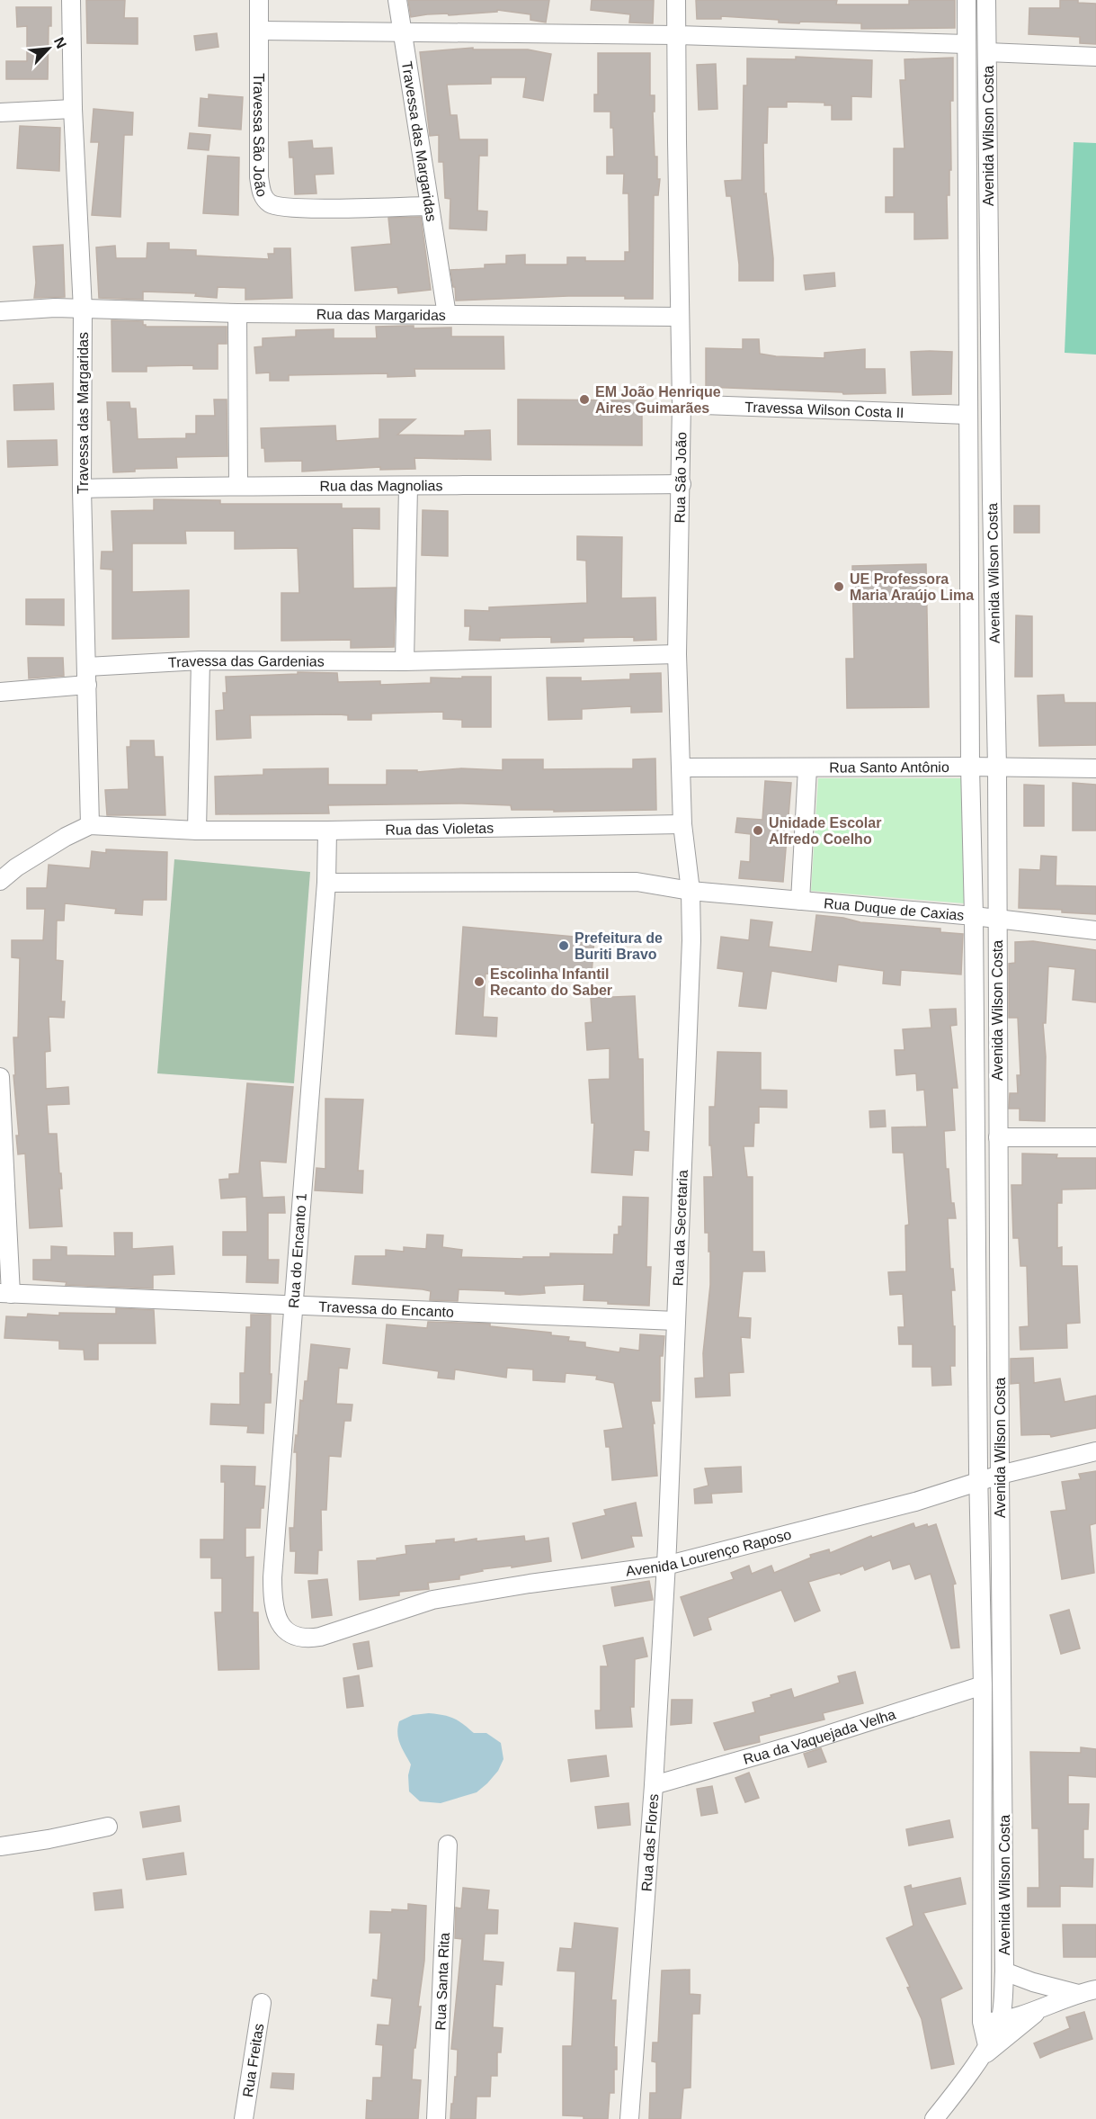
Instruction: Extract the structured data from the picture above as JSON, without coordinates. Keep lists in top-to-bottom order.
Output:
{
  "streets": {
    "street": [
      "Travessa São João",
      "Avenida Wilson Costa",
      "Travessa das Margaridas",
      "Rua das Margaridas",
      "Travessa Wilson Costa II",
      "Rua São João",
      "Rua das Magnolias",
      "Travessa das Gardenias",
      "Rua Santo Antônio",
      "Rua das Violetas",
      "Rua Duque de Caxias",
      "Rua da Secretaria",
      "Rua do Encanto 1",
      "Travessa do Encanto",
      "Avenida Lourenço Raposo",
      "Rua da Vaquejada Velha",
      "Rua das Flores",
      "Rua Santa Rita",
      "Rua Freitas"
    ]
  },
  "crossings": [
    ["Travessa São João", "Travessa das Margaridas"],
    ["Avenida Wilson Costa", "Rua Santo Antônio"],
    ["Avenida Wilson Costa", "Rua Duque de Caxias"],
    ["Avenida Wilson Costa", "Avenida Lourenço Raposo"],
    ["Travessa das Margaridas", "Rua das Margaridas"],
    ["Travessa das Margaridas", "Rua das Magnolias"],
    ["Travessa das Margaridas", "Travessa das Gardenias"],
    ["Travessa das Margaridas", "Rua das Violetas"],
    ["Rua das Margaridas", "Rua São João"],
    ["Travessa Wilson Costa II", "Rua São João"],
    ["Rua São João", "Rua das Magnolias"],
    ["Rua São João", "Travessa das Gardenias"],
    ["Rua São João", "Rua Santo Antônio"],
    ["Rua São João", "Rua das Violetas"],
    ["Rua São João", "Rua Duque de Caxias"],
    ["Rua São João", "Rua da Secretaria"],
    ["Rua das Violetas", "Rua do Encanto 1"],
    ["Rua Duque de Caxias", "Rua da Secretaria"],
    ["Rua da Secretaria", "Travessa do Encanto"],
    ["Rua da Secretaria", "Avenida Lourenço Raposo"],
    ["Rua da Secretaria", "Rua das Flores"],
    ["Rua do Encanto 1", "Travessa do Encanto"],
    ["Rua do Encanto 1", "Avenida Lourenço Raposo"],
    ["Avenida Lourenço Raposo", "Rua das Flores"],
    ["Rua da Vaquejada Velha", "Rua das Flores"]
  ],
  "places": [
    "EM João Henrique Aires Guimarães",
    "UE Professora Maria Araújo Lima",
    "Unidade Escolar Alfredo Coelho",
    "Prefeitura de Buriti Bravo",
    "Escolinha Infantil Recanto do Saber"
  ],
  "north": "top right"
}
